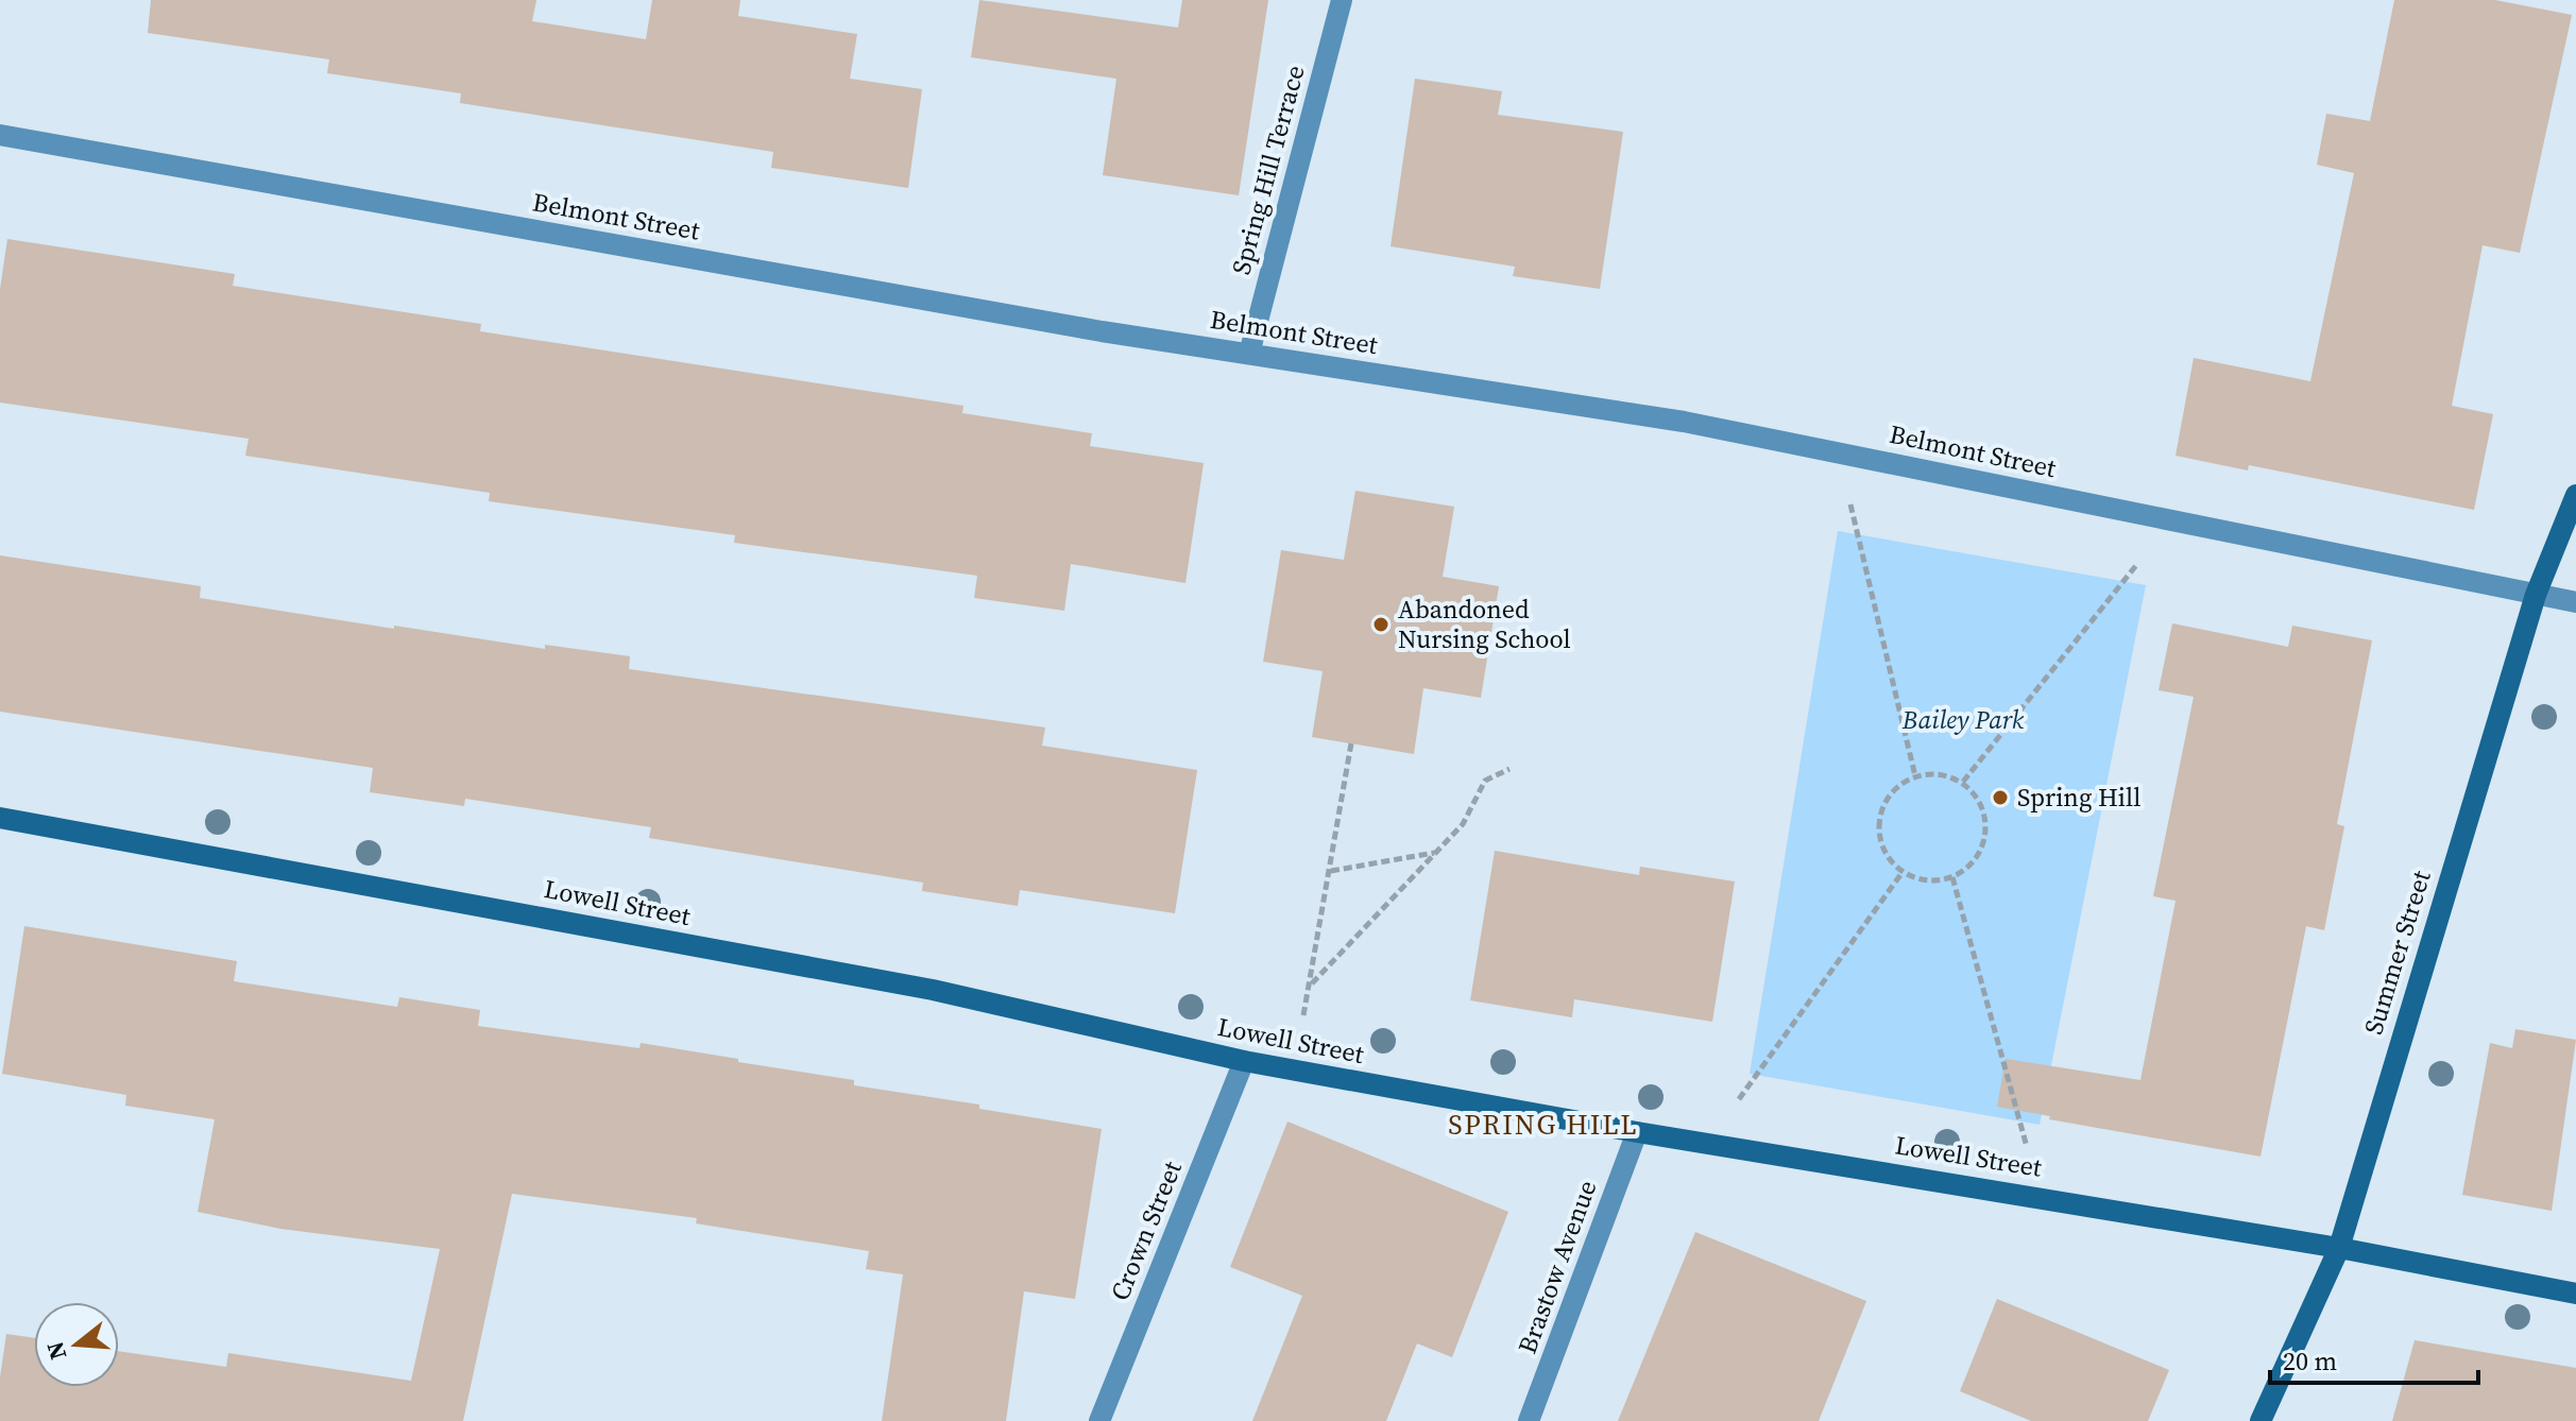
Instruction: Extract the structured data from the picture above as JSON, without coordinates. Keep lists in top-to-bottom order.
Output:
{
  "streets": {
    "street": [
      "Spring Hill Terrace",
      "Belmont Street",
      "Lowell Street",
      "Summer Street",
      "Crown Street",
      "Brastow Avenue"
    ]
  },
  "crossings": [
    ["Spring Hill Terrace", "Belmont Street"],
    ["Belmont Street", "Summer Street"],
    ["Lowell Street", "Summer Street"],
    ["Lowell Street", "Crown Street"],
    ["Lowell Street", "Brastow Avenue"]
  ],
  "districts": ["SPRING HILL"],
  "parks": ["Bailey Park"],
  "places": ["Abandoned Nursing School", "Spring Hill"],
  "scale_bar": "20 m",
  "north": "left"
}
